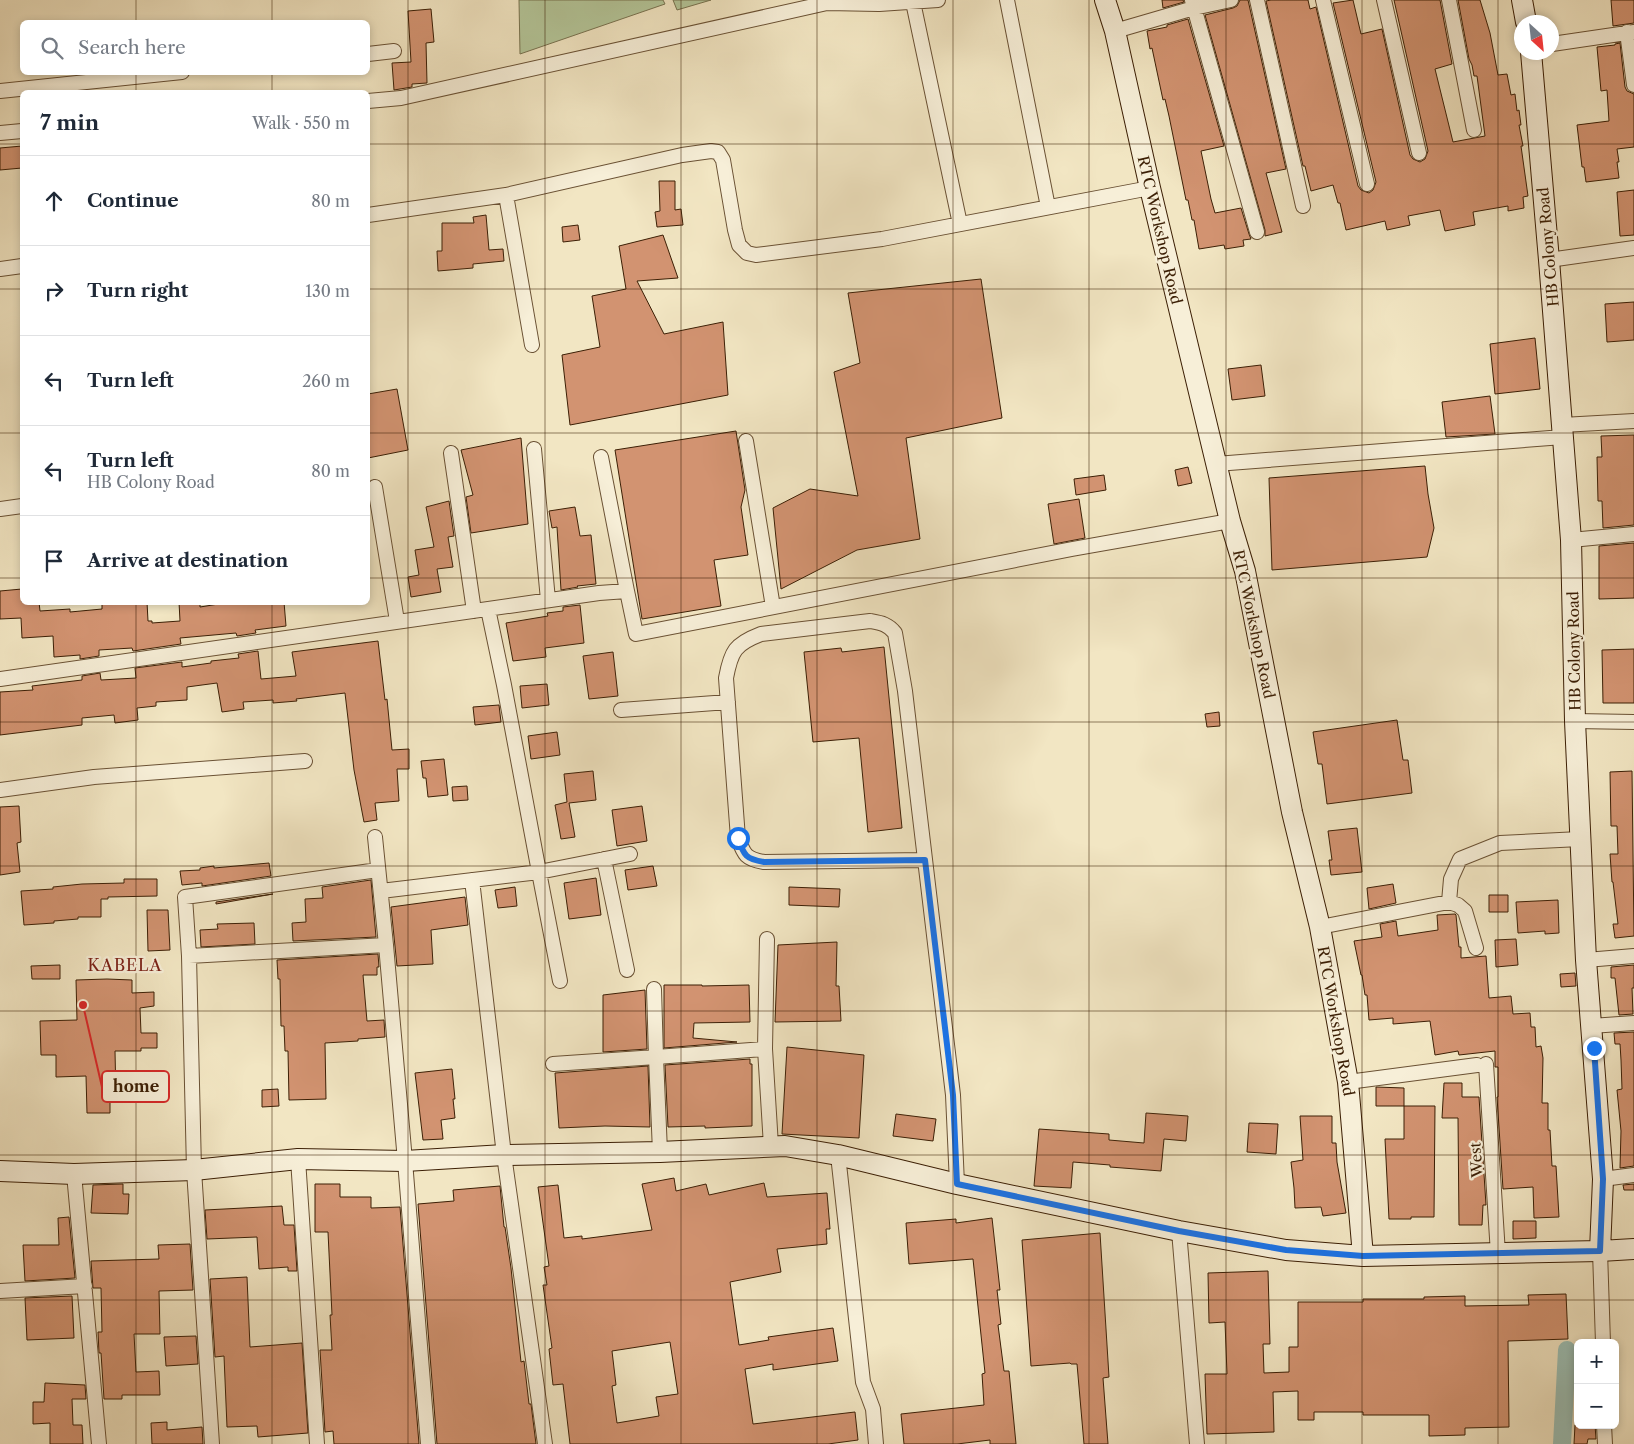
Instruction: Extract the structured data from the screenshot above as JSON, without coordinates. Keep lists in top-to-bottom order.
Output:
{
  "streets": {
    "street": ["RTC Workshop Road", "HB Colony Road", "West"]
  },
  "crossings": [
    ["RTC Workshop Road", "West"]
  ],
  "districts": ["KABELA"],
  "places": ["home"],
  "north": "bottom right",
  "page": {
    "search": "Search here",
    "heading": ["7 min", "Walk · 550 m"],
    "list": [
      ["Continue", "80 m"],
      ["Turn right", "130 m"],
      ["Turn left", "260 m"],
      ["Turn left", "HB Colony Road", "80 m"],
      "Arrive at destination"
    ],
    "map_buttons": ["+", "−"]
  }
}
